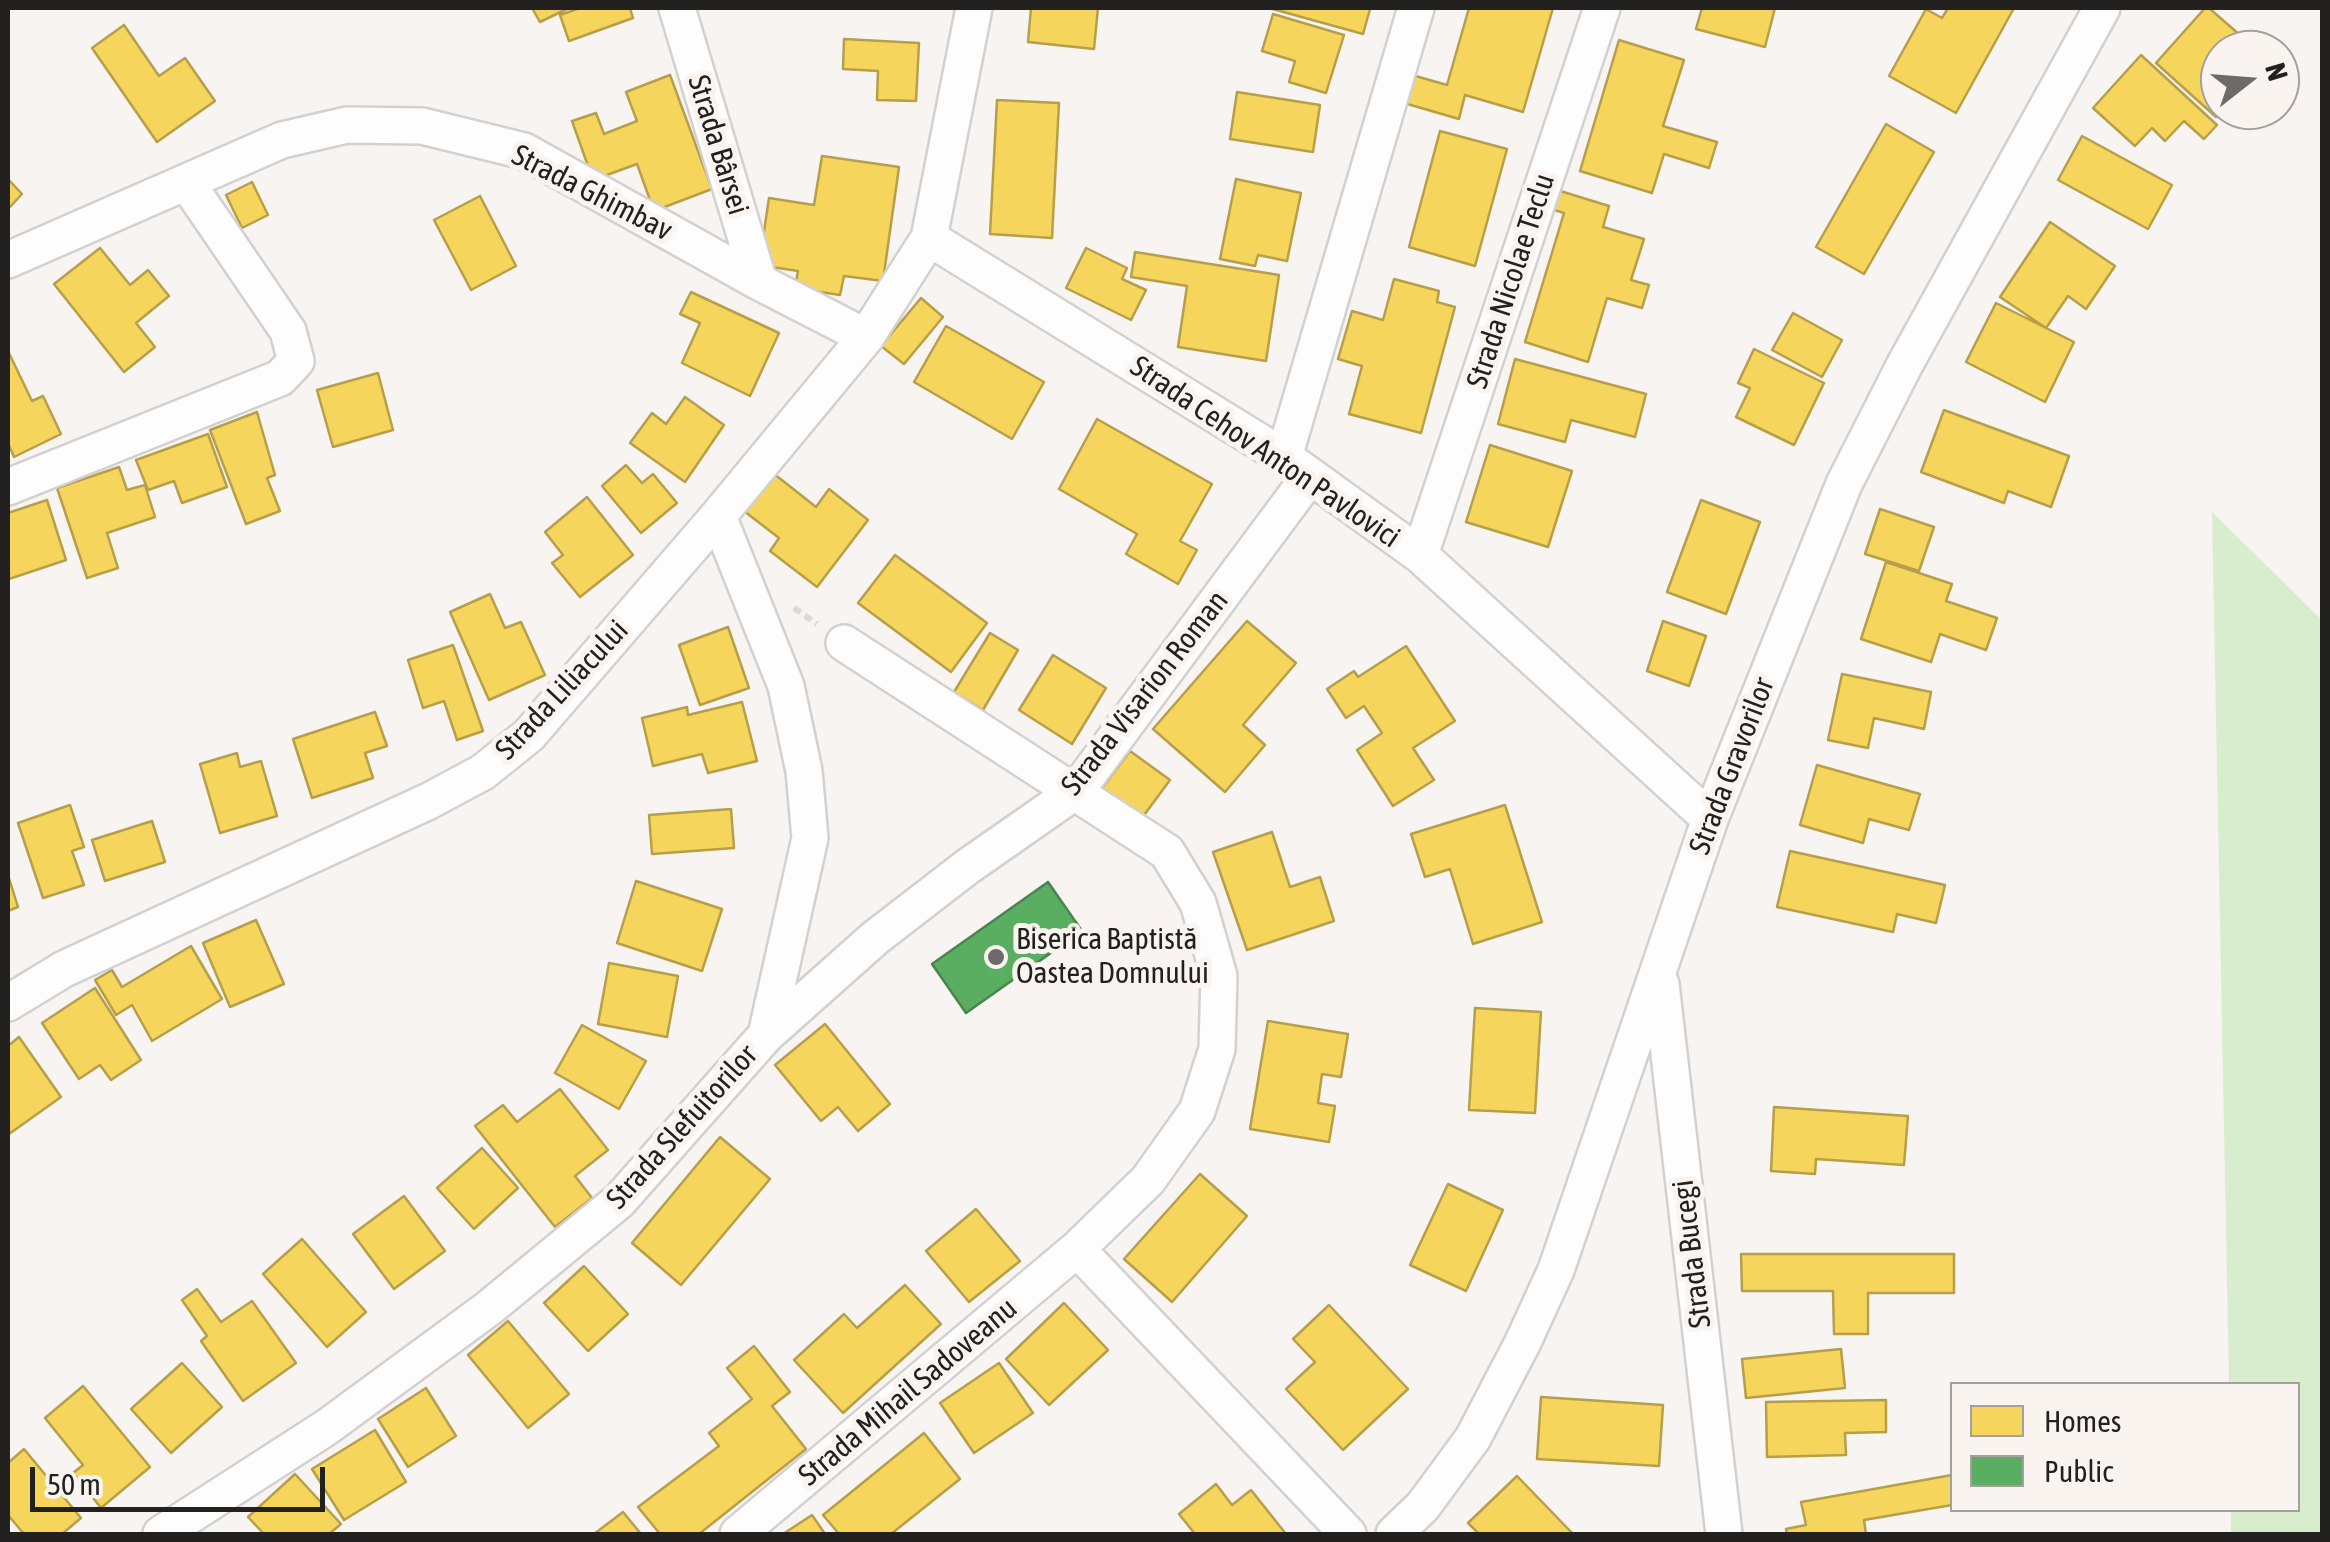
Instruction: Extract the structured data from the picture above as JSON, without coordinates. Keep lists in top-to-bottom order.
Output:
{
  "streets": {
    "street": [
      "Strada Bârsei",
      "Strada Ghimbav",
      "Strada Nicolae Teclu",
      "Strada Cehov Anton Pavlovici",
      "Strada Liliacului",
      "Strada Visarion Roman",
      "Strada Gravorilor",
      "Strada Slefuitorilor",
      "Strada Bucegi",
      "Strada Mihail Sadoveanu"
    ]
  },
  "crossings": [
    ["Strada Bârsei", "Strada Ghimbav"],
    ["Strada Ghimbav", "Strada Liliacului"],
    ["Strada Nicolae Teclu", "Strada Cehov Anton Pavlovici"],
    ["Strada Cehov Anton Pavlovici", "Strada Liliacului"],
    ["Strada Cehov Anton Pavlovici", "Strada Visarion Roman"],
    ["Strada Cehov Anton Pavlovici", "Strada Gravorilor"],
    ["Strada Liliacului", "Strada Slefuitorilor"],
    ["Strada Visarion Roman", "Strada Slefuitorilor"],
    ["Strada Visarion Roman", "Strada Mihail Sadoveanu"],
    ["Strada Gravorilor", "Strada Bucegi"]
  ],
  "places": ["Biserica Baptistă Oastea Domnului"],
  "legend": ["Homes", "Public"],
  "scale_bar": "50 m",
  "north": "right"
}
